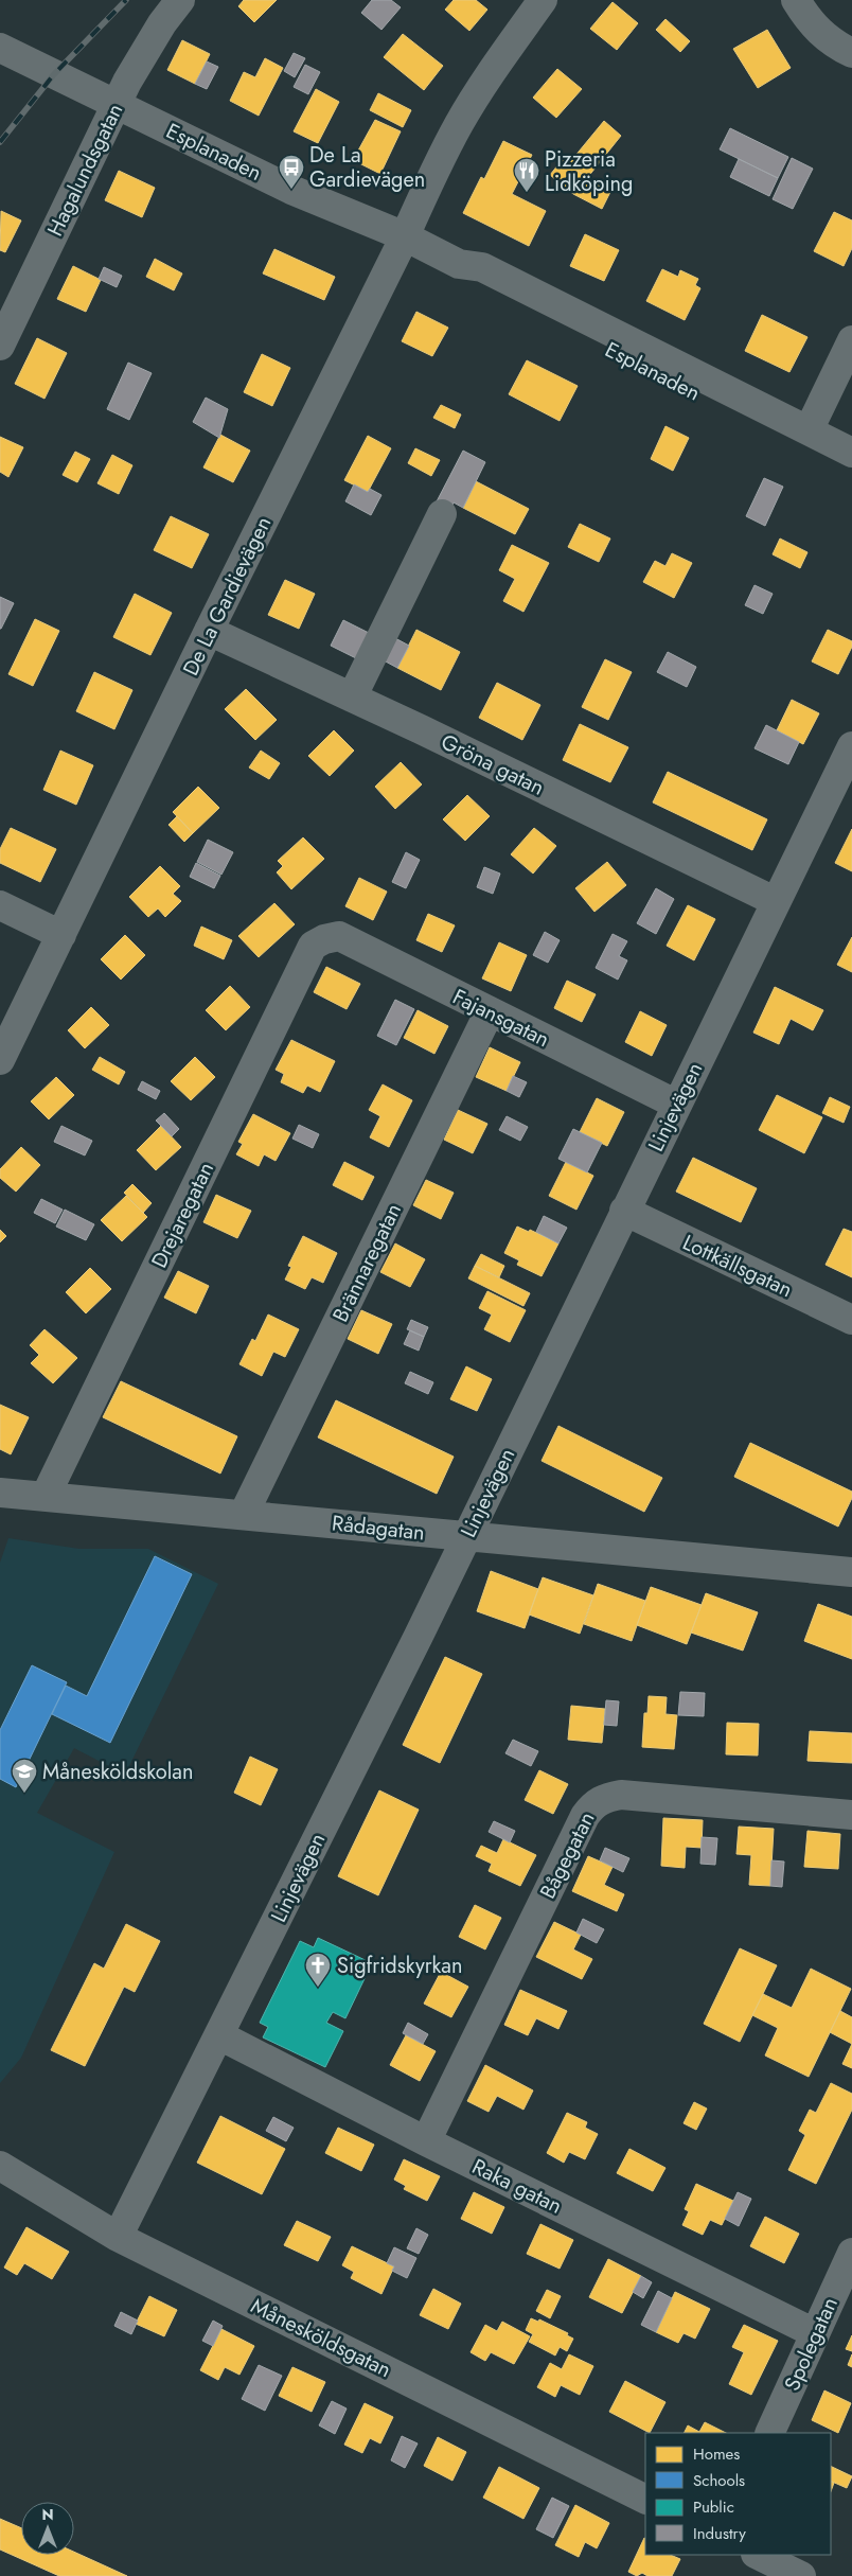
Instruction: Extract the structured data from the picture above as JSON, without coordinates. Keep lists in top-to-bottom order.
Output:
{
  "streets": {
    "street": [
      "Esplanaden",
      "Hagalundsgatan",
      "De La Gardievägen",
      "Gröna gatan",
      "Fajansgatan",
      "Linjevägen",
      "Drejaregatan",
      "Brännaregatan",
      "Lottkällsgatan",
      "Rådagatan",
      "Bågegatan",
      "Raka gatan",
      "Månesköldsgatan",
      "Spolegatan"
    ]
  },
  "crossings": [
    ["Esplanaden", "Hagalundsgatan"],
    ["Esplanaden", "De La Gardievägen"],
    ["De La Gardievägen", "Gröna gatan"],
    ["Gröna gatan", "Linjevägen"],
    ["Fajansgatan", "Linjevägen"],
    ["Fajansgatan", "Drejaregatan"],
    ["Fajansgatan", "Brännaregatan"],
    ["Linjevägen", "Lottkällsgatan"],
    ["Linjevägen", "Rådagatan"],
    ["Linjevägen", "Raka gatan"],
    ["Linjevägen", "Månesköldsgatan"],
    ["Drejaregatan", "Rådagatan"],
    ["Brännaregatan", "Rådagatan"],
    ["Bågegatan", "Raka gatan"],
    ["Raka gatan", "Spolegatan"]
  ],
  "places": {
    "bus stop": ["De La Gardievägen"],
    "restaurant": ["Pizzeria Lidköping"],
    "school or university": ["Månesköldskolan"],
    "church": ["Sigfridskyrkan"]
  },
  "legend": [
    "Homes",
    "Schools",
    "Public",
    "Industry"
  ],
  "north": "top"
}
